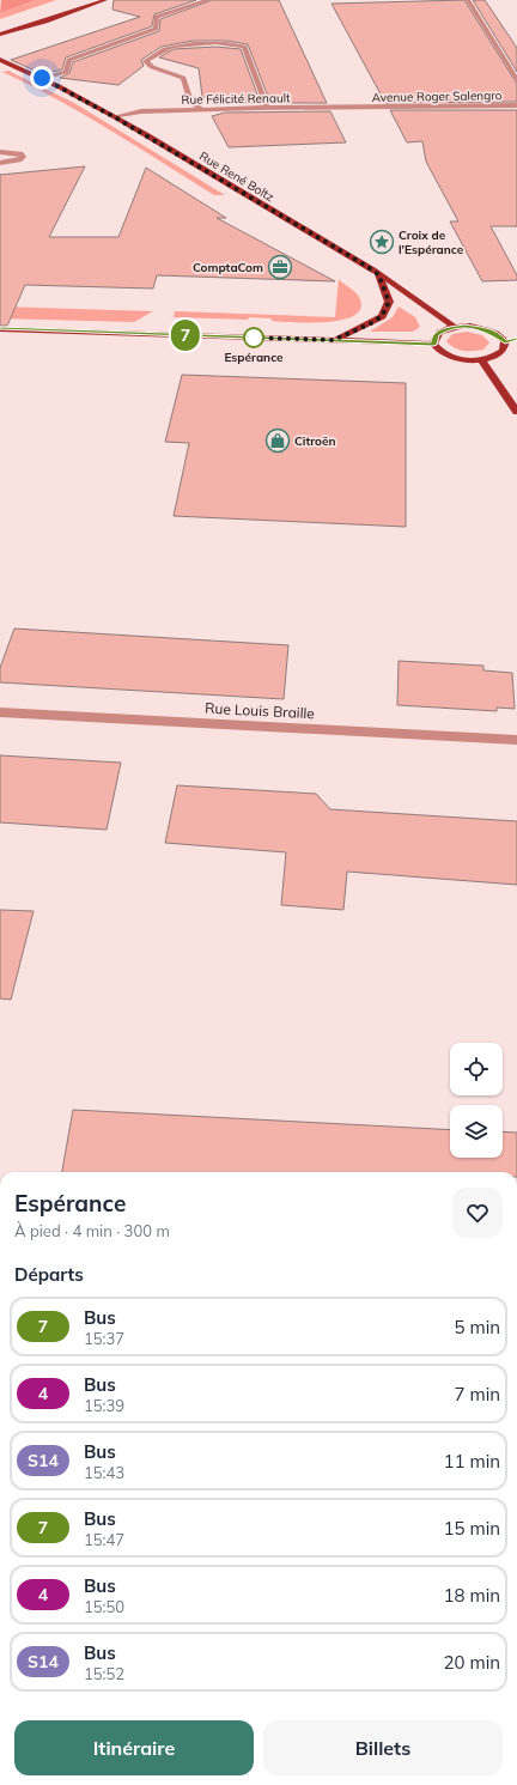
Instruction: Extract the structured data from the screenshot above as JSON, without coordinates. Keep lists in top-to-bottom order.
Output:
{
  "streets": {
    "main road": ["Rue René Boltz"],
    "street": ["Avenue Roger Salengro", "Rue Félicité Renault", "Rue Louis Braille"]
  },
  "crossings": [
    ["Avenue Roger Salengro", "Rue Félicité Renault"],
    ["Rue Félicité Renault", "Rue René Boltz"]
  ],
  "places": {
    "place": ["Croix de l'Espérance"],
    "office": ["ComptaCom"],
    "other": ["Espérance"],
    "shop": ["Citroën"]
  },
  "lines": ["bus line 7"],
  "page": {
    "on_map": "7",
    "heading": [
      ["Espérance", "À pied · 4 min · 300 m"],
      "Départs"
    ],
    "list": [
      {
        "mark": "7",
        "name": "Bus",
        "note": "15:37",
        "value": "5 min"
      },
      {
        "mark": "4",
        "name": "Bus",
        "note": "15:39",
        "value": "7 min"
      },
      {
        "mark": "S14",
        "name": "Bus",
        "note": "15:43",
        "value": "11 min"
      },
      {
        "mark": "7",
        "name": "Bus",
        "note": "15:47",
        "value": "15 min"
      },
      {
        "mark": "4",
        "name": "Bus",
        "note": "15:50",
        "value": "18 min"
      },
      {
        "mark": "S14",
        "name": "Bus",
        "note": "15:52",
        "value": "20 min"
      }
    ],
    "buttons": ["Itinéraire", "Billets"]
  }
}
